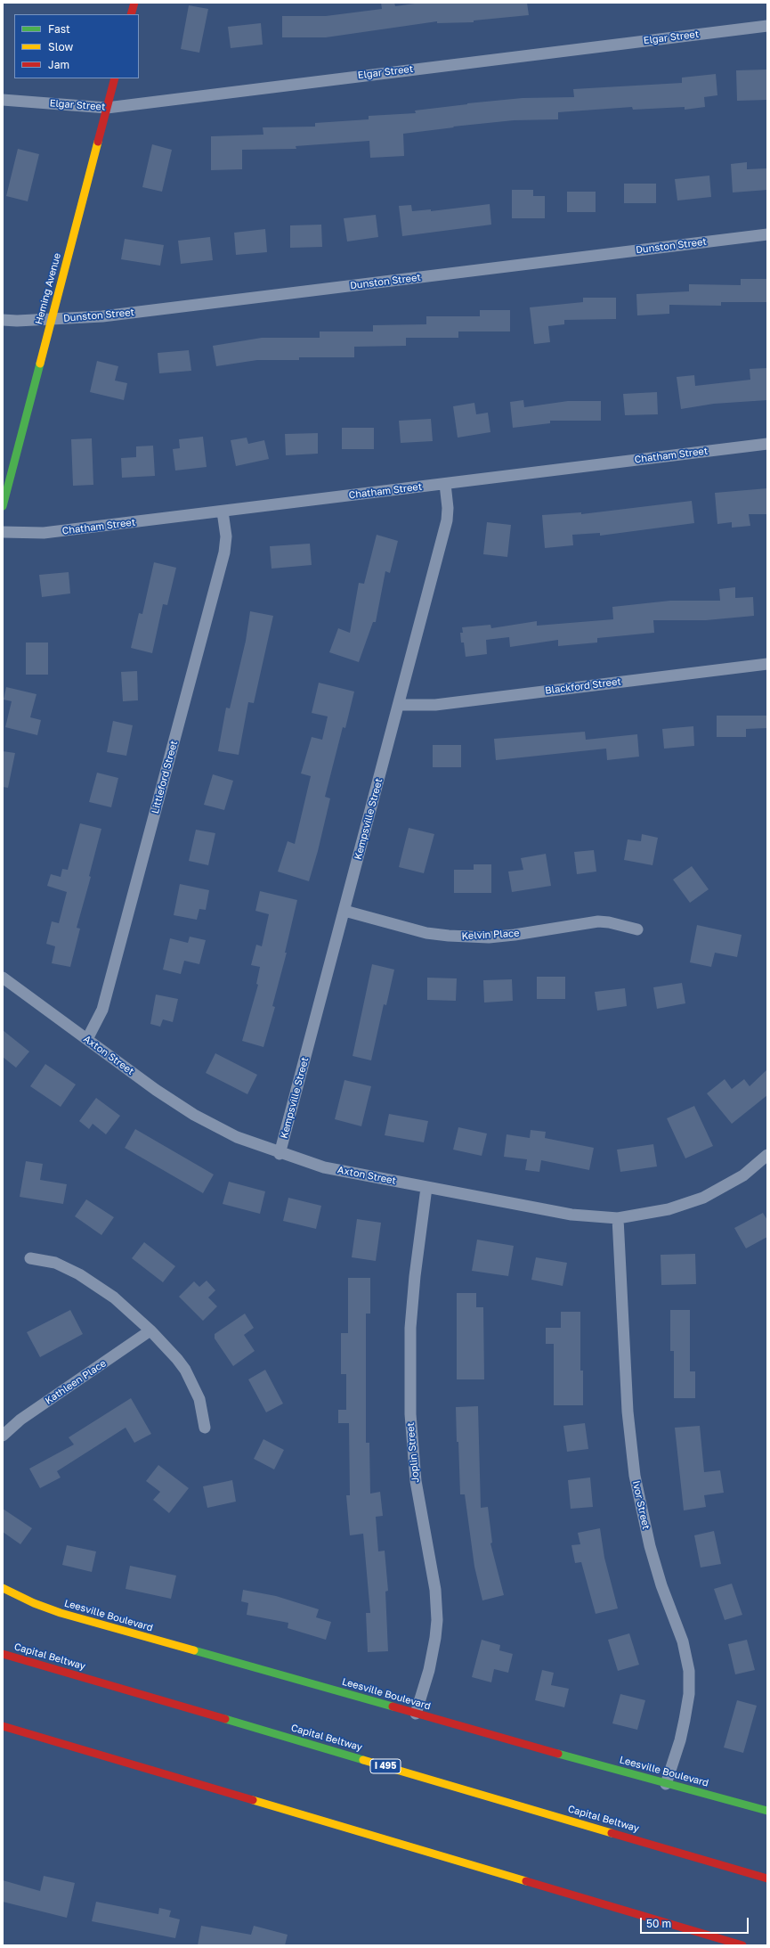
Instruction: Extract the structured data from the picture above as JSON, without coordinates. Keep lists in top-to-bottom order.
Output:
{
  "streets": {
    "main road": [
      "Heming Avenue",
      "Leesville Boulevard",
      "Capital Beltway",
      "I 495"
    ],
    "street": [
      "Elgar Street",
      "Dunston Street",
      "Chatham Street",
      "Blackford Street",
      "Littleford Street",
      "Kempsville Street",
      "Kelvin Place",
      "Axton Street",
      "Kathleen Place",
      "Joplin Street",
      "Ivor Street"
    ]
  },
  "crossings": [
    ["Elgar Street", "Heming Avenue"],
    ["Dunston Street", "Heming Avenue"],
    ["Chatham Street", "Littleford Street"],
    ["Chatham Street", "Kempsville Street"],
    ["Blackford Street", "Kempsville Street"],
    ["Littleford Street", "Axton Street"],
    ["Kempsville Street", "Kelvin Place"],
    ["Kempsville Street", "Axton Street"],
    ["Axton Street", "Joplin Street"],
    ["Axton Street", "Ivor Street"],
    ["Joplin Street", "Leesville Boulevard"],
    ["Ivor Street", "Leesville Boulevard"]
  ],
  "legend": ["Fast", "Slow", "Jam"],
  "scale_bar": "50 m"
}
